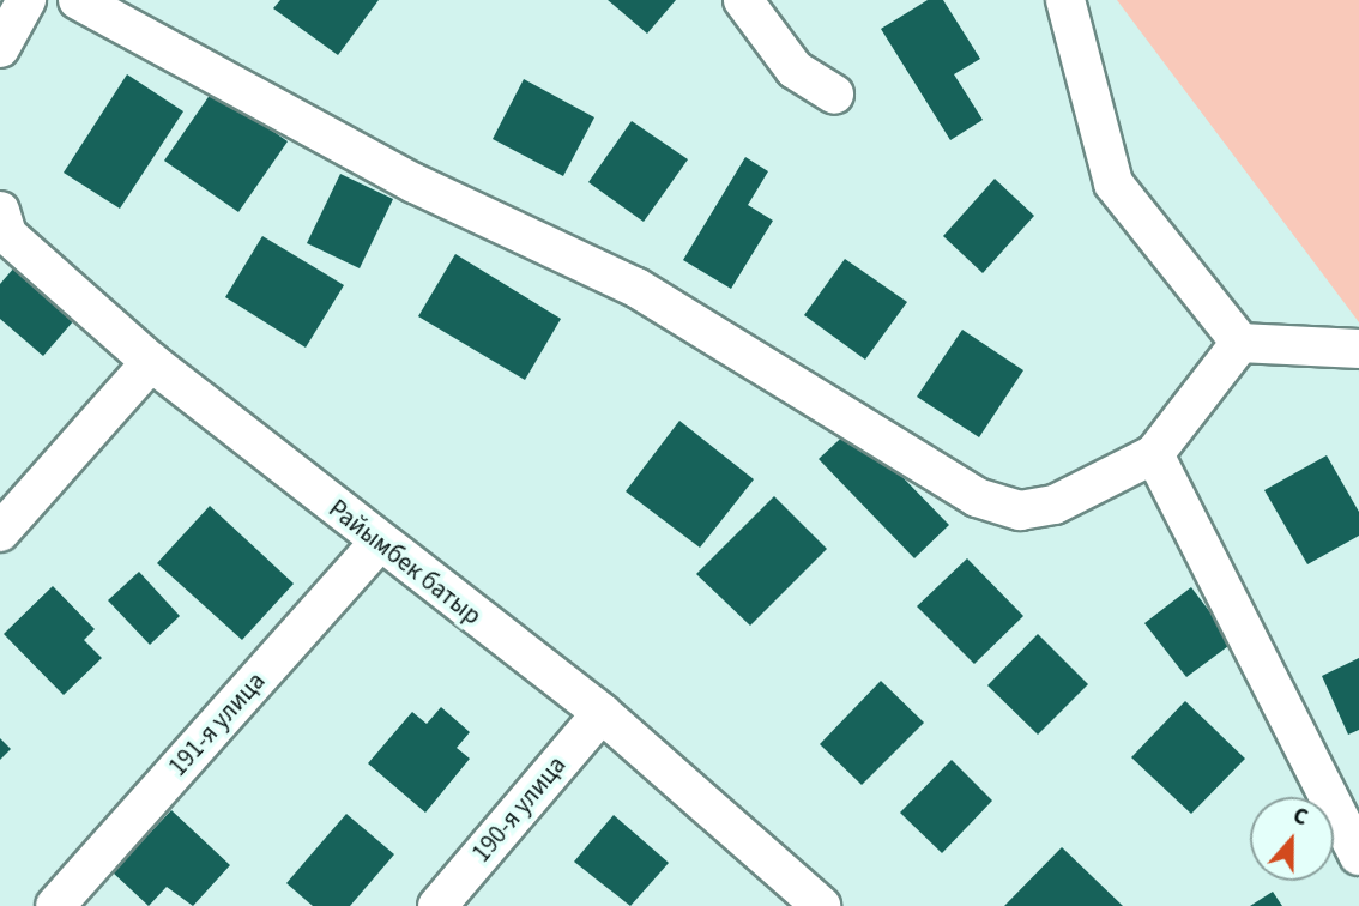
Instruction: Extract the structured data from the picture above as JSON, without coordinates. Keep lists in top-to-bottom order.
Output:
{
  "streets": {
    "street": ["Райымбек батыр", "191-я улица", "190-я улица"]
  },
  "crossings": [
    ["Райымбек батыр", "191-я улица"],
    ["Райымбек батыр", "190-я улица"]
  ],
  "north": "top"
}
